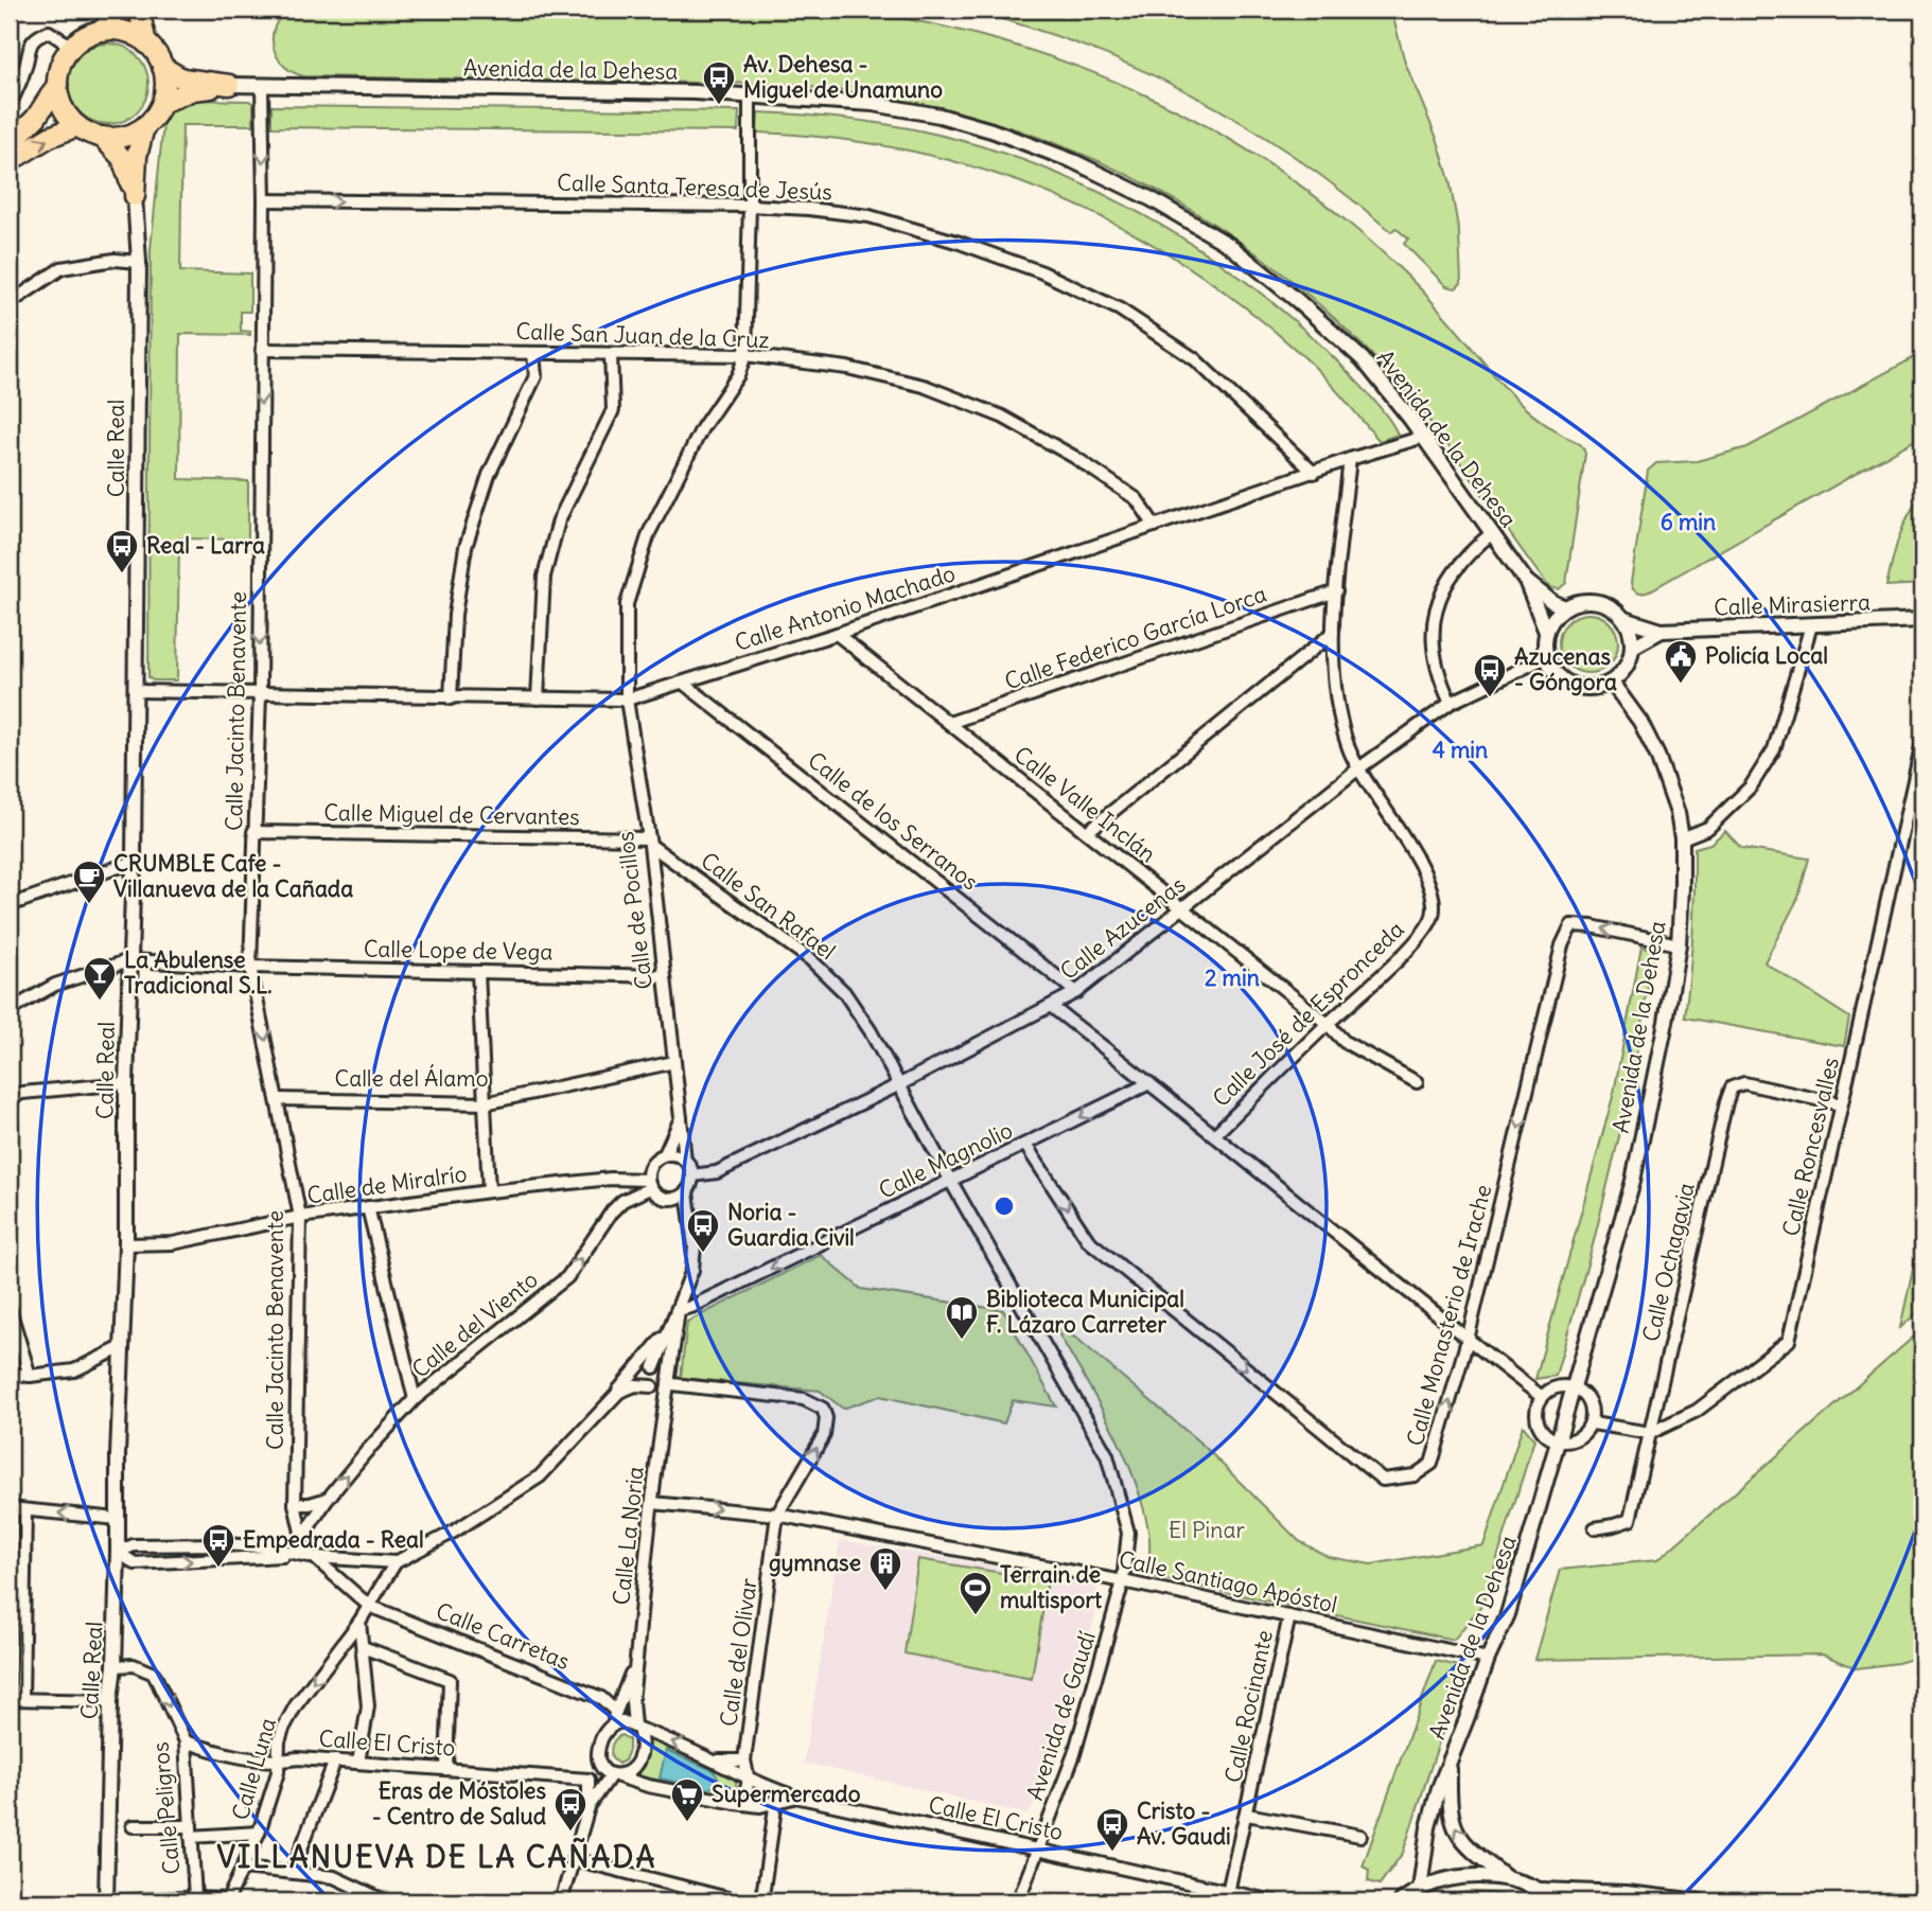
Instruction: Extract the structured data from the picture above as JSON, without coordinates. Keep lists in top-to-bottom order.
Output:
{
  "streets": {
    "street": [
      "Avenida de la Dehesa",
      "Calle Santa Teresa de Jesús",
      "Calle San Juan de la Cruz",
      "Calle Real",
      "Calle Mirasierra",
      "Calle Antonio Machado",
      "Calle Federico García Lorca",
      "Calle Jacinto Benavente",
      "Calle Valle Inclán",
      "Calle Miguel de Cervantes",
      "Calle de los Serranos",
      "Calle San Rafael",
      "Calle de Pocillos",
      "Calle Azucenas",
      "Calle Lope de Vega",
      "Calle José de Espronceda",
      "Calle del Álamo",
      "Calle Roncesvalles",
      "Calle Magnolio",
      "Calle de Miralrío",
      "Calle Ochagavia",
      "Calle Monasterio de Irache",
      "Calle del Viento",
      "Calle La Noria",
      "Calle Santiago Apóstol",
      "Calle Carretas",
      "Calle del Olivar",
      "Calle Rocinante",
      "Avenida de Gaudí",
      "Calle El Cristo",
      "Calle Luna",
      "Calle Peligros"
    ]
  },
  "crossings": [
    ["Avenida de la Dehesa", "Calle Mirasierra"],
    ["Avenida de la Dehesa", "Calle Antonio Machado"],
    ["Avenida de la Dehesa", "Calle Jacinto Benavente"],
    ["Avenida de la Dehesa", "Calle Azucenas"],
    ["Avenida de la Dehesa", "Calle Monasterio de Irache"],
    ["Avenida de la Dehesa", "Calle Santiago Apóstol"],
    ["Calle Santa Teresa de Jesús", "Calle Antonio Machado"],
    ["Calle Santa Teresa de Jesús", "Calle Jacinto Benavente"],
    ["Calle San Juan de la Cruz", "Calle Antonio Machado"],
    ["Calle San Juan de la Cruz", "Calle Jacinto Benavente"],
    ["Calle San Juan de la Cruz", "Calle de Pocillos"],
    ["Calle Real", "Calle Antonio Machado"],
    ["Calle Real", "Calle Lope de Vega"],
    ["Calle Real", "Calle de Miralrío"],
    ["Calle Real", "Calle Peligros"],
    ["Calle Mirasierra", "Calle Azucenas"],
    ["Calle Antonio Machado", "Calle Jacinto Benavente"],
    ["Calle Antonio Machado", "Calle Valle Inclán"],
    ["Calle Antonio Machado", "Calle de los Serranos"],
    ["Calle Antonio Machado", "Calle de Pocillos"],
    ["Calle Antonio Machado", "Calle José de Espronceda"],
    ["Calle Federico García Lorca", "Calle Valle Inclán"],
    ["Calle Federico García Lorca", "Calle José de Espronceda"],
    ["Calle Jacinto Benavente", "Calle Miguel de Cervantes"],
    ["Calle Jacinto Benavente", "Calle Lope de Vega"],
    ["Calle Jacinto Benavente", "Calle del Álamo"],
    ["Calle Jacinto Benavente", "Calle de Miralrío"],
    ["Calle Jacinto Benavente", "Calle del Viento"],
    ["Calle Valle Inclán", "Calle Azucenas"],
    ["Calle Valle Inclán", "Calle José de Espronceda"],
    ["Calle Miguel de Cervantes", "Calle San Rafael"],
    ["Calle Miguel de Cervantes", "Calle de Pocillos"],
    ["Calle de los Serranos", "Calle Azucenas"],
    ["Calle San Rafael", "Calle de Pocillos"],
    ["Calle San Rafael", "Calle Azucenas"],
    ["Calle San Rafael", "Calle Magnolio"],
    ["Calle San Rafael", "Avenida de Gaudí"],
    ["Calle de Pocillos", "Calle Azucenas"],
    ["Calle de Pocillos", "Calle Lope de Vega"],
    ["Calle de Pocillos", "Calle del Álamo"],
    ["Calle de Pocillos", "Calle de Miralrío"],
    ["Calle de Pocillos", "Calle del Viento"],
    ["Calle Azucenas", "Calle José de Espronceda"],
    ["Calle Azucenas", "Calle de Miralrío"],
    ["Calle Azucenas", "Calle del Viento"],
    ["Calle Roncesvalles", "Calle Ochagavia"],
    ["Calle Magnolio", "Calle Monasterio de Irache"],
    ["Calle Magnolio", "Avenida de Gaudí"],
    ["Calle de Miralrío", "Calle del Viento"],
    ["Calle La Noria", "Calle Santiago Apóstol"],
    ["Calle La Noria", "Calle Carretas"],
    ["Calle La Noria", "Calle del Olivar"],
    ["Calle La Noria", "Calle El Cristo"],
    ["Calle Santiago Apóstol", "Calle del Olivar"],
    ["Calle Santiago Apóstol", "Calle Rocinante"],
    ["Calle Santiago Apóstol", "Avenida de Gaudí"],
    ["Calle Carretas", "Calle Luna"],
    ["Calle del Olivar", "Calle El Cristo"],
    ["Calle Rocinante", "Calle El Cristo"],
    ["Avenida de Gaudí", "Calle El Cristo"],
    ["Calle El Cristo", "Calle Luna"],
    ["Calle El Cristo", "Calle Peligros"]
  ],
  "one_way": [
    "Calle Santa Teresa de Jesús",
    "Calle Jacinto Benavente",
    "Calle Magnolio",
    "Calle del Viento",
    "Calle Luna",
    "Calle Peligros"
  ],
  "districts": ["VILLANUEVA DE LA CAÑADA"],
  "parks": ["El Pinar"],
  "places": {
    "bus stop": [
      "Av. Dehesa - Miguel de Unamuno",
      "Real - Larra",
      "Azucenas - Góngora",
      "Noria - Guardia Civil",
      "Empedrada - Real",
      "Eras de Móstoles - Centro de Salud",
      "Cristo - Av. Gaudi"
    ],
    "public building": ["Policía Local"],
    "cafe": ["CRUMBLE Cafe - Villanueva de la Cañada"],
    "bar": ["La Abulense Tradicional S.L."],
    "library": ["Biblioteca Municipal F. Lázaro Carreter"],
    "building": ["gymnase"],
    "sports": ["Terrain de multisport"],
    "supermarket": ["Supermercado"]
  },
  "rings": ["6 min", "4 min", "2 min"]
}
